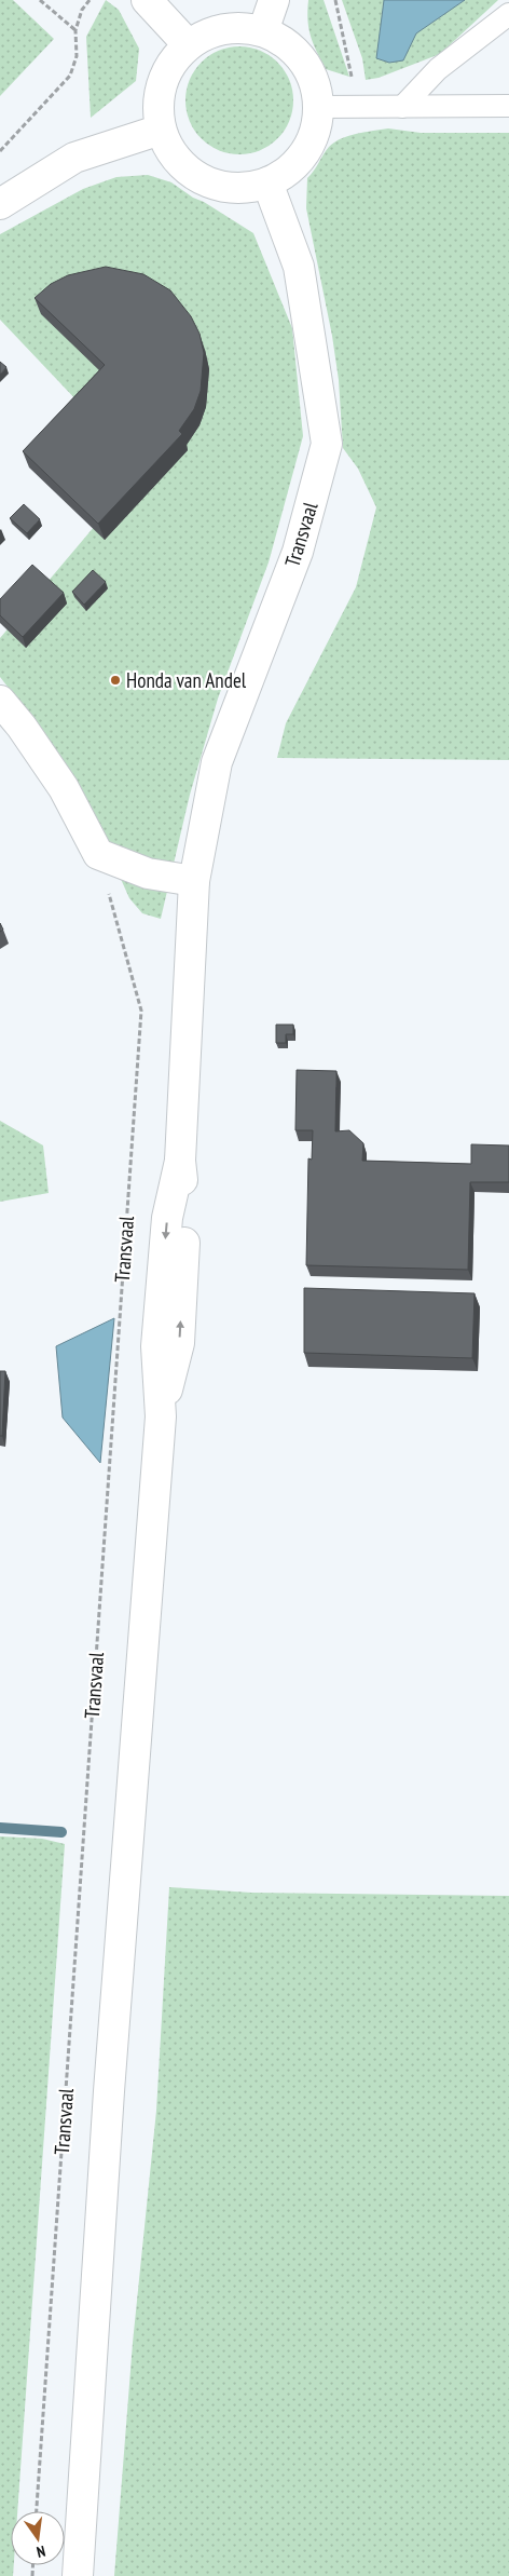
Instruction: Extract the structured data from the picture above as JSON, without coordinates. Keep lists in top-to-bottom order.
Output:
{
  "streets": {
    "street": ["Transvaal"]
  },
  "places": ["Honda van Andel"],
  "north": "bottom"
}
